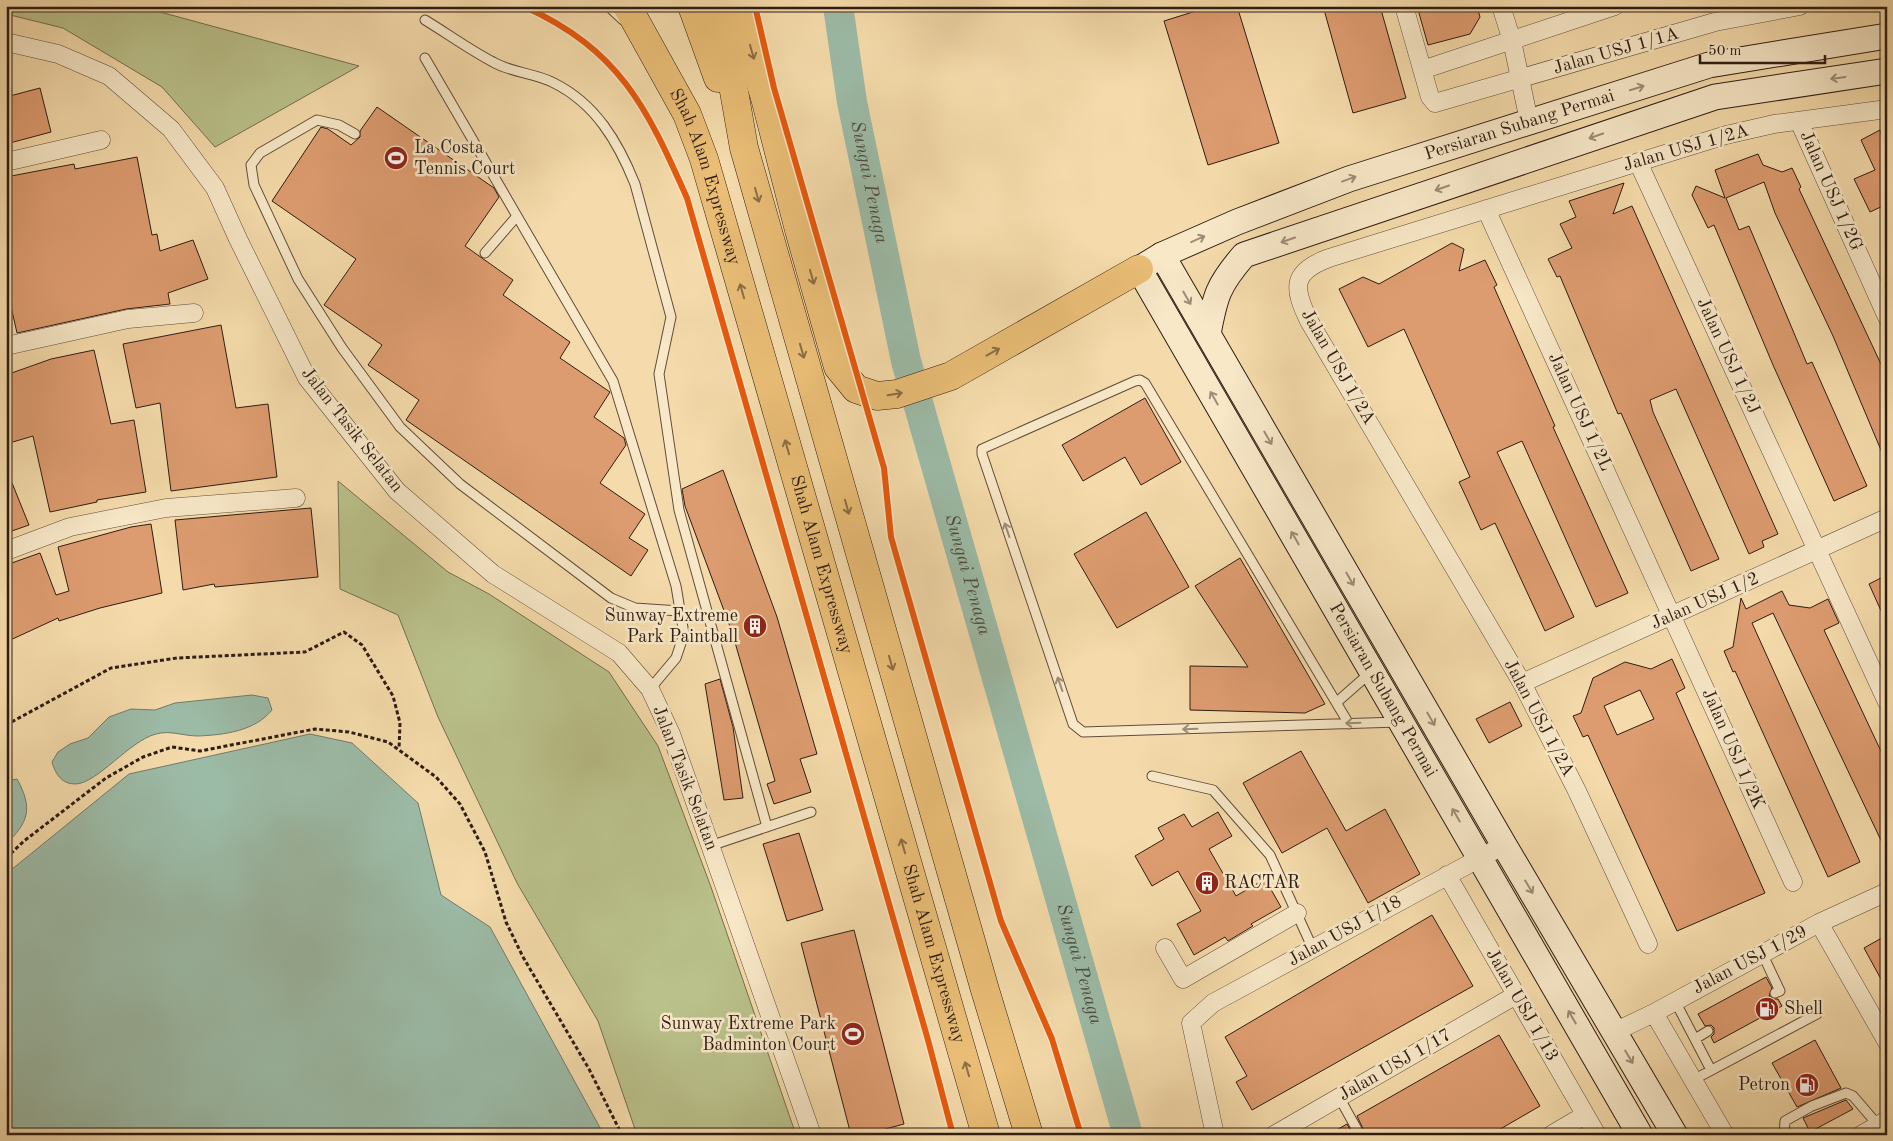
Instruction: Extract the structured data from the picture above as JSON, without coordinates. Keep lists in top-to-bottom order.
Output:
{
  "streets": {
    "highway": ["Shah Alam Expressway"],
    "main road": ["Persiaran Subang Permai"],
    "street": [
      "Jalan USJ 1/1A",
      "Jalan USJ 1/2A",
      "Jalan USJ 1/2G",
      "Jalan USJ 1/2J",
      "Jalan USJ 1/2L",
      "Jalan Tasik Selatan",
      "Jalan USJ 1/2",
      "Jalan USJ 1/2K",
      "Jalan USJ 1/18",
      "Jalan USJ 1/29",
      "Jalan USJ 1/13",
      "Jalan USJ 1/17"
    ]
  },
  "crossings": [
    ["Persiaran Subang Permai", "Jalan USJ 1/18"],
    ["Persiaran Subang Permai", "Jalan USJ 1/29"],
    ["Jalan USJ 1/2A", "Jalan USJ 1/2G"],
    ["Jalan USJ 1/2A", "Jalan USJ 1/2J"],
    ["Jalan USJ 1/2A", "Jalan USJ 1/2L"],
    ["Jalan USJ 1/2A", "Jalan USJ 1/2"],
    ["Jalan USJ 1/2J", "Jalan USJ 1/2"],
    ["Jalan USJ 1/2L", "Jalan USJ 1/2"],
    ["Jalan USJ 1/2L", "Jalan USJ 1/2K"],
    ["Jalan USJ 1/2", "Jalan USJ 1/2K"],
    ["Jalan USJ 1/18", "Jalan USJ 1/13"],
    ["Jalan USJ 1/13", "Jalan USJ 1/17"]
  ],
  "water": ["Sungai Penaga"],
  "places": {
    "sports": ["La Costa Tennis Court", "Sunway Extreme Park Badminton Court"],
    "building": ["Sunway Extreme Park Paintball", "RACTAR"],
    "fuel station": ["Shell", "Petron"]
  },
  "scale_bar": "50 m"
}
